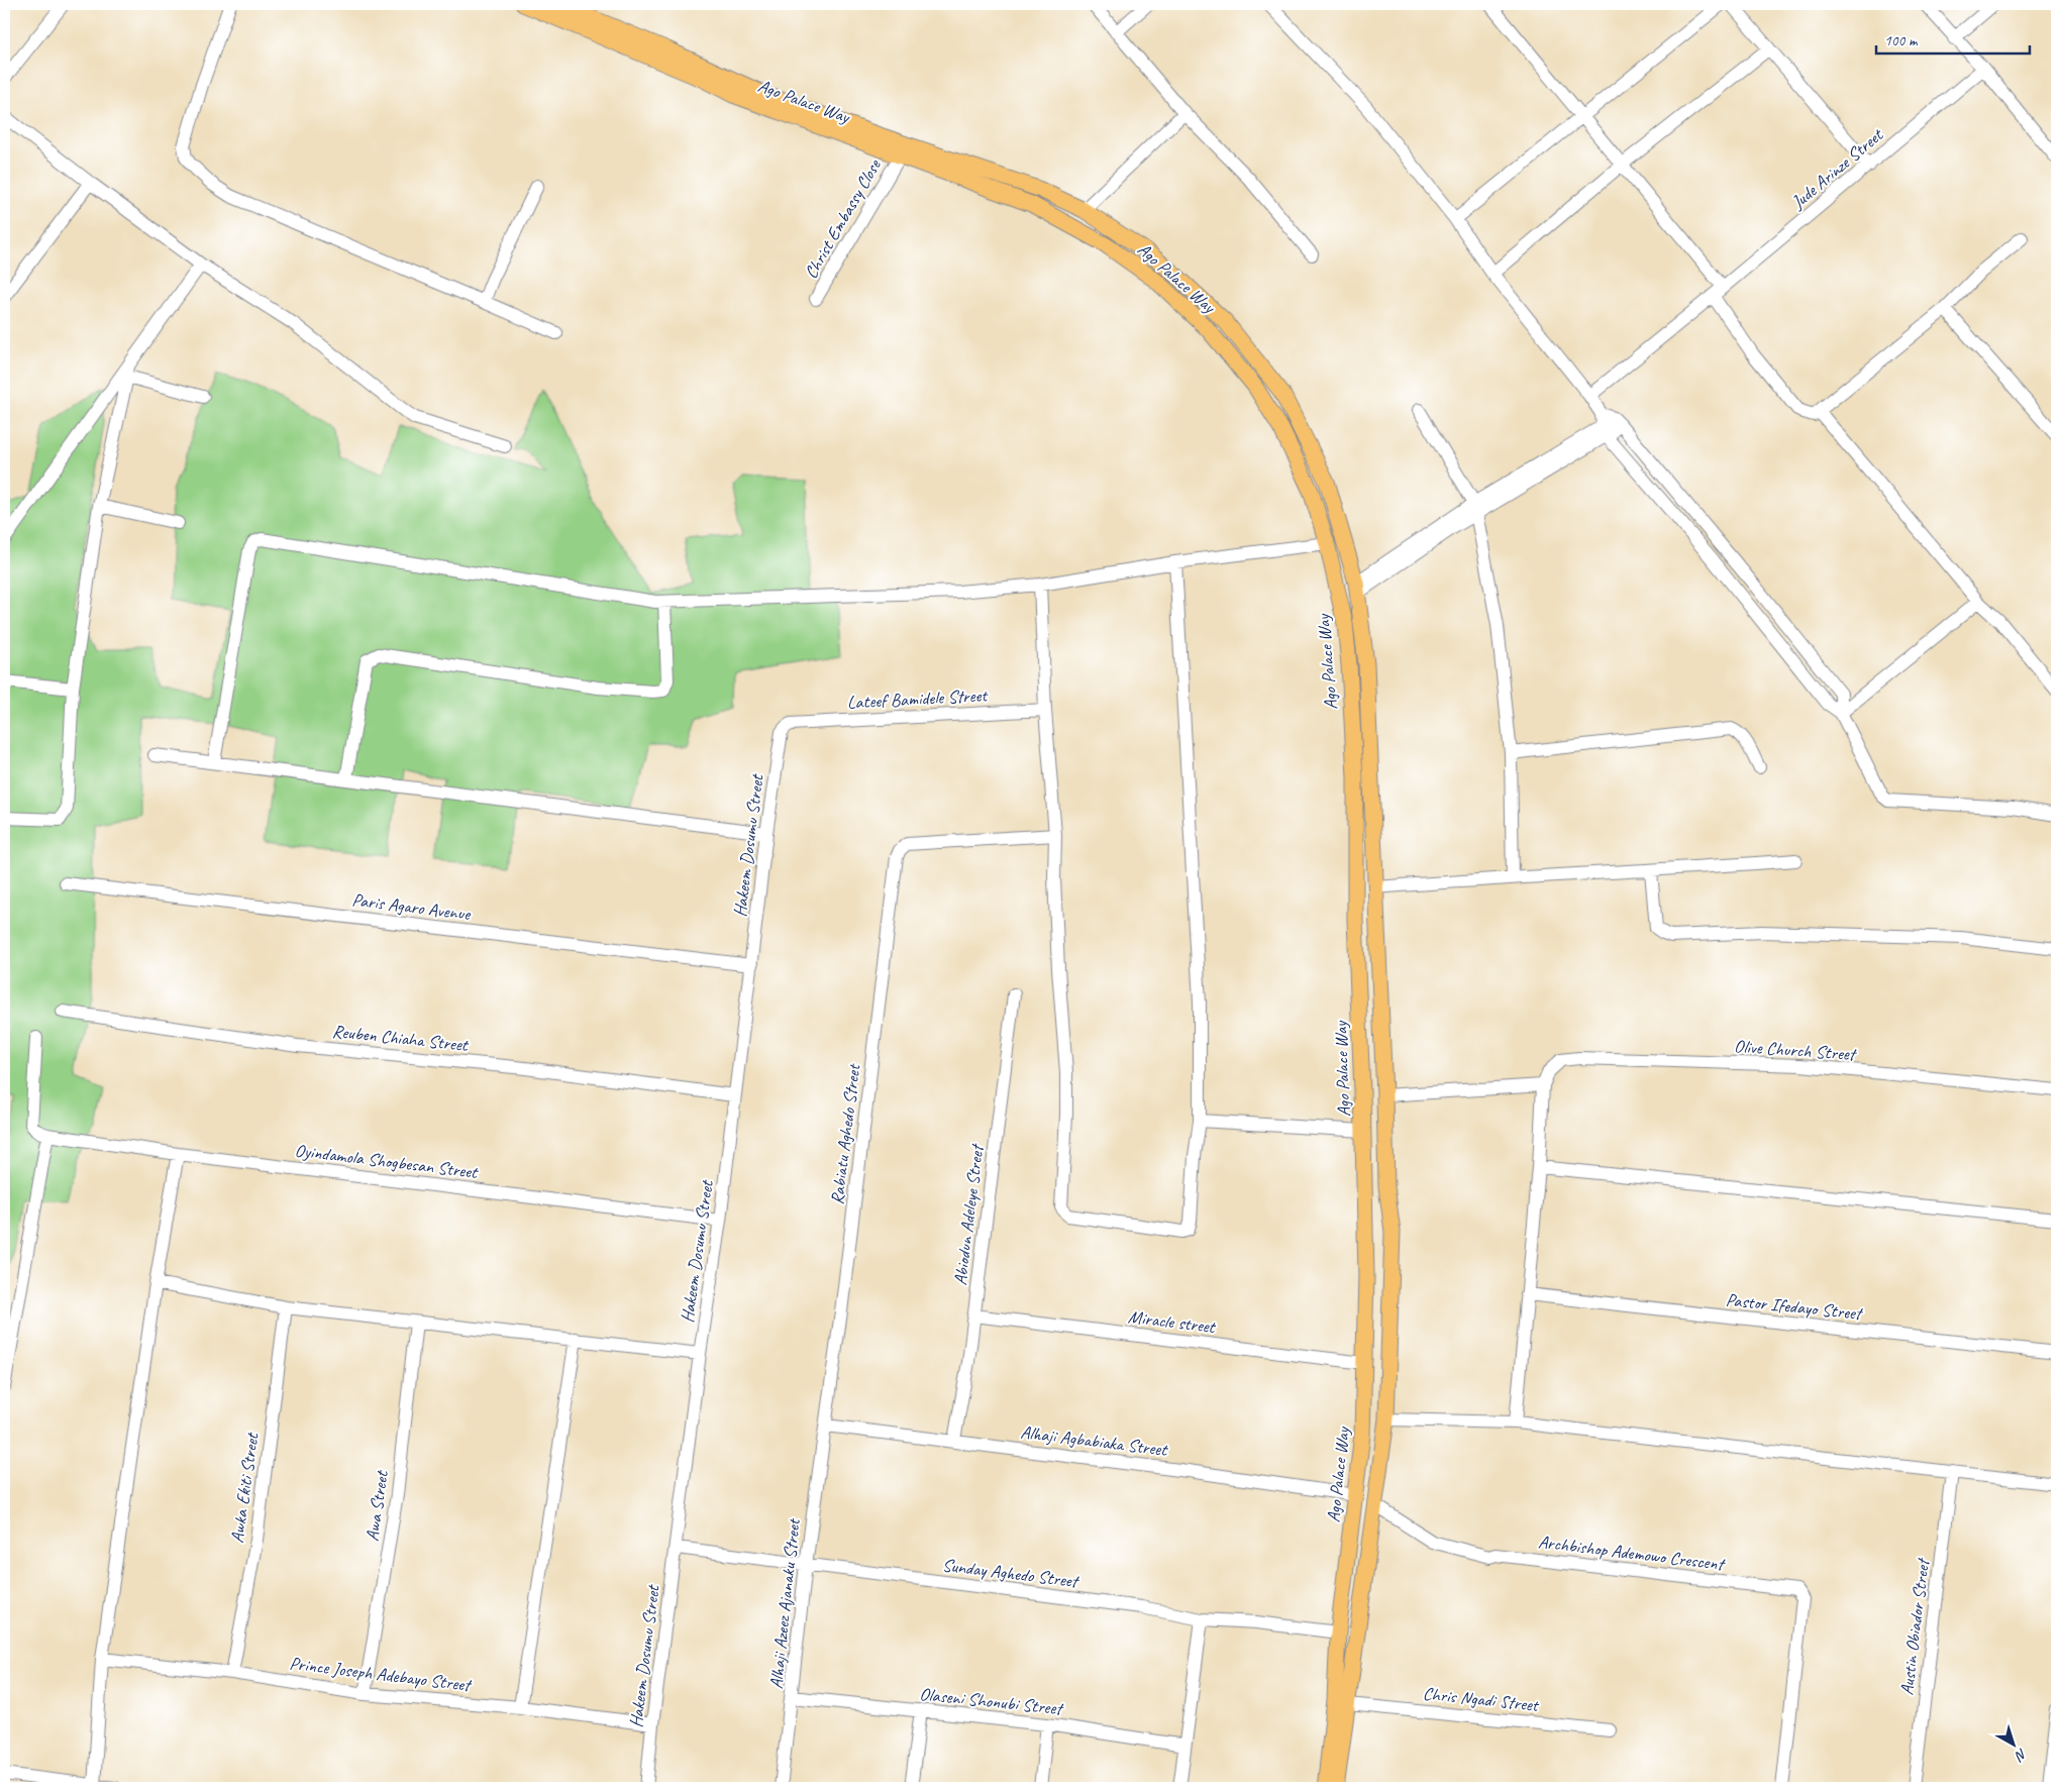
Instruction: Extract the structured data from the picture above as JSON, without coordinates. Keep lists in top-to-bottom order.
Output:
{
  "streets": {
    "main road": ["Ago Palace Way"],
    "street": [
      "Jude Arinze Street",
      "Christ Embassy Close",
      "Lateef Bamidele Street",
      "Hakeem Dosumu Street",
      "Paris Agaro Avenue",
      "Reuben Chiaha Street",
      "Olive Church Street",
      "Rabiatu Aghedo Street",
      "Oyindamola Shogbesan Street",
      "Abiodun Adeleye Street",
      "Pastor Ifedayo Street",
      "Miracle street",
      "Alhaji Agbabiaka Street",
      "Awka Ekiti Street",
      "Awa Street",
      "Archbishop Ademowo Crescent",
      "Sunday Aghedo Street",
      "Alhaji Azeez Ajanaku Street",
      "Austin Obiador Street",
      "Prince Joseph Adebayo Street",
      "Chris Ngadi Street",
      "Olaseni Shonubi Street"
    ]
  },
  "crossings": [
    ["Ago Palace Way", "Christ Embassy Close"],
    ["Ago Palace Way", "Miracle street"],
    ["Ago Palace Way", "Alhaji Agbabiaka Street"],
    ["Ago Palace Way", "Archbishop Ademowo Crescent"],
    ["Ago Palace Way", "Sunday Aghedo Street"],
    ["Ago Palace Way", "Chris Ngadi Street"],
    ["Lateef Bamidele Street", "Hakeem Dosumu Street"],
    ["Hakeem Dosumu Street", "Paris Agaro Avenue"],
    ["Hakeem Dosumu Street", "Reuben Chiaha Street"],
    ["Hakeem Dosumu Street", "Oyindamola Shogbesan Street"],
    ["Hakeem Dosumu Street", "Sunday Aghedo Street"],
    ["Hakeem Dosumu Street", "Prince Joseph Adebayo Street"],
    ["Rabiatu Aghedo Street", "Alhaji Agbabiaka Street"],
    ["Rabiatu Aghedo Street", "Alhaji Azeez Ajanaku Street"],
    ["Abiodun Adeleye Street", "Miracle street"],
    ["Abiodun Adeleye Street", "Alhaji Agbabiaka Street"],
    ["Alhaji Agbabiaka Street", "Alhaji Azeez Ajanaku Street"],
    ["Awka Ekiti Street", "Prince Joseph Adebayo Street"],
    ["Awa Street", "Prince Joseph Adebayo Street"],
    ["Sunday Aghedo Street", "Alhaji Azeez Ajanaku Street"],
    ["Alhaji Azeez Ajanaku Street", "Olaseni Shonubi Street"]
  ],
  "scale_bar": "100 m",
  "north": "bottom right"
}
